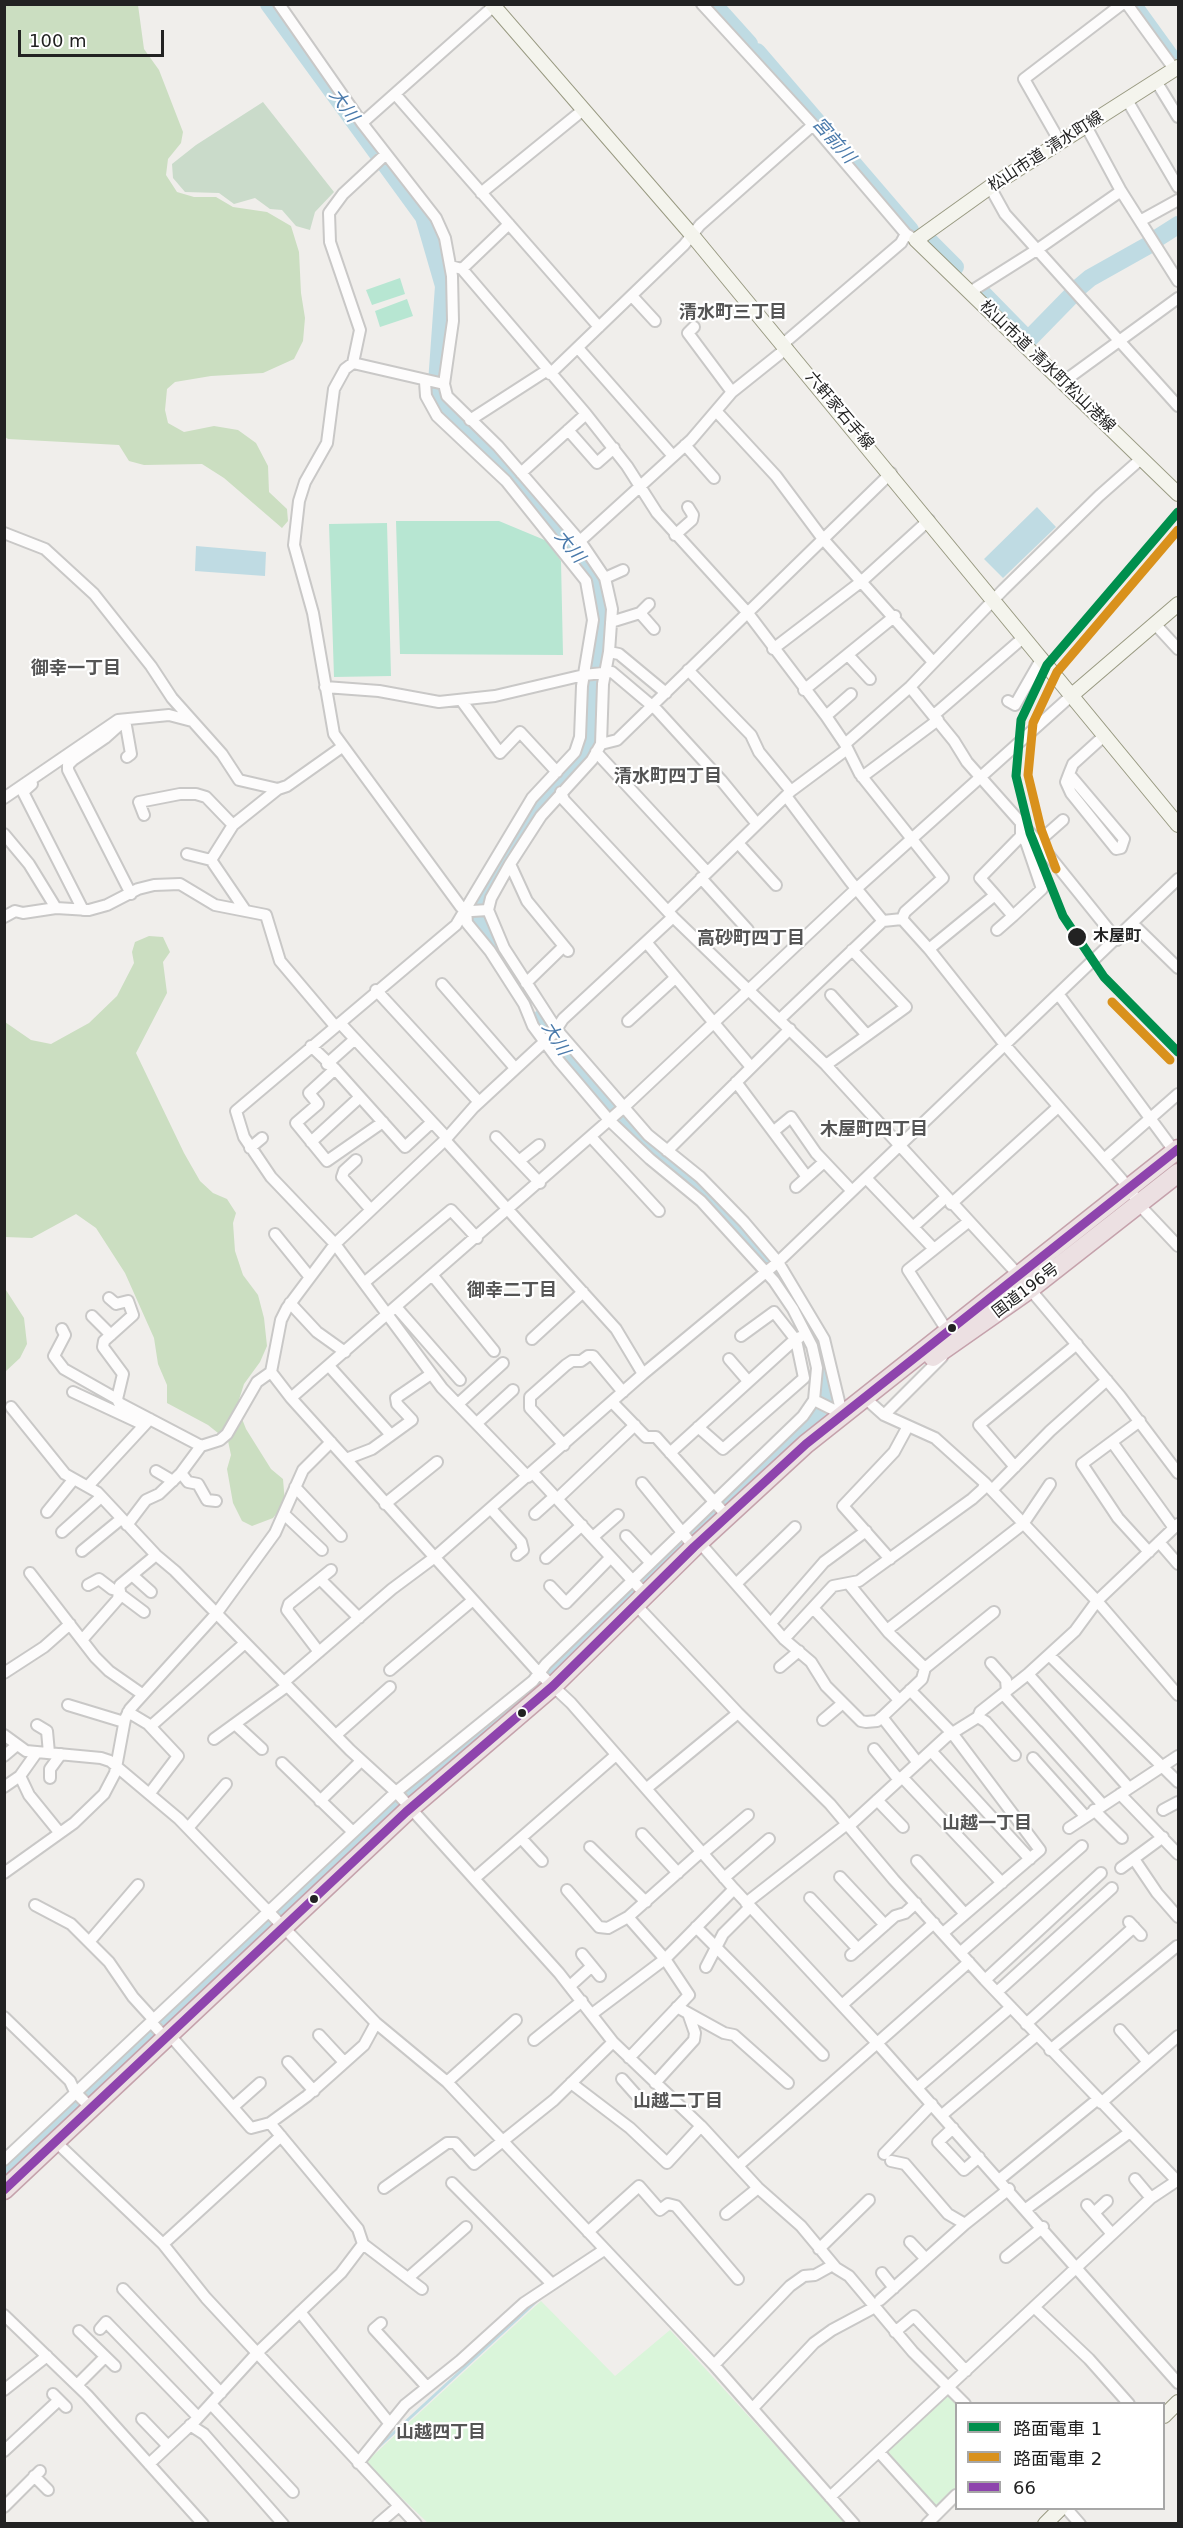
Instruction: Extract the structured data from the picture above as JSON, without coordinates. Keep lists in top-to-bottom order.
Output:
{
  "streets": {
    "highway": ["国道196号"],
    "main road": ["松山市道 清水町線", "松山市道 清水町松山港線", "六軒家石手線"]
  },
  "crossings": [
    ["松山市道 清水町線", "松山市道 清水町松山港線"]
  ],
  "districts": [
    "清水町三丁目",
    "御幸一丁目",
    "清水町四丁目",
    "高砂町四丁目",
    "木屋町四丁目",
    "御幸二丁目",
    "山越一丁目",
    "山越二丁目",
    "山越四丁目"
  ],
  "water": ["大川", "宮前川"],
  "places": ["木屋町"],
  "lines": ["tram line 1", "tram line 2", "transit line 66"],
  "legend": ["路面電車 1", "路面電車 2", "66"],
  "scale_bar": "100 m"
}
